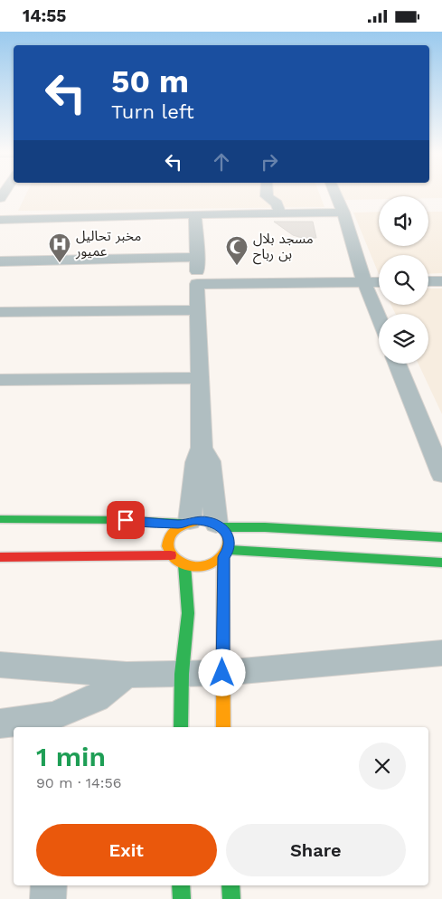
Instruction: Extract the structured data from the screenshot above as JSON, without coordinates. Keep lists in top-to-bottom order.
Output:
{
  "places": {
    "hospital": ["مخبر تحاليل عميور"],
    "mosque": ["مسجد بلال بن رباح"]
  },
  "page": {
    "status": "14:55",
    "turn": ["50 m", "Turn left"],
    "heading": ["1 min", "90 m · 14:56"],
    "buttons": ["Exit", "Share"]
  }
}
